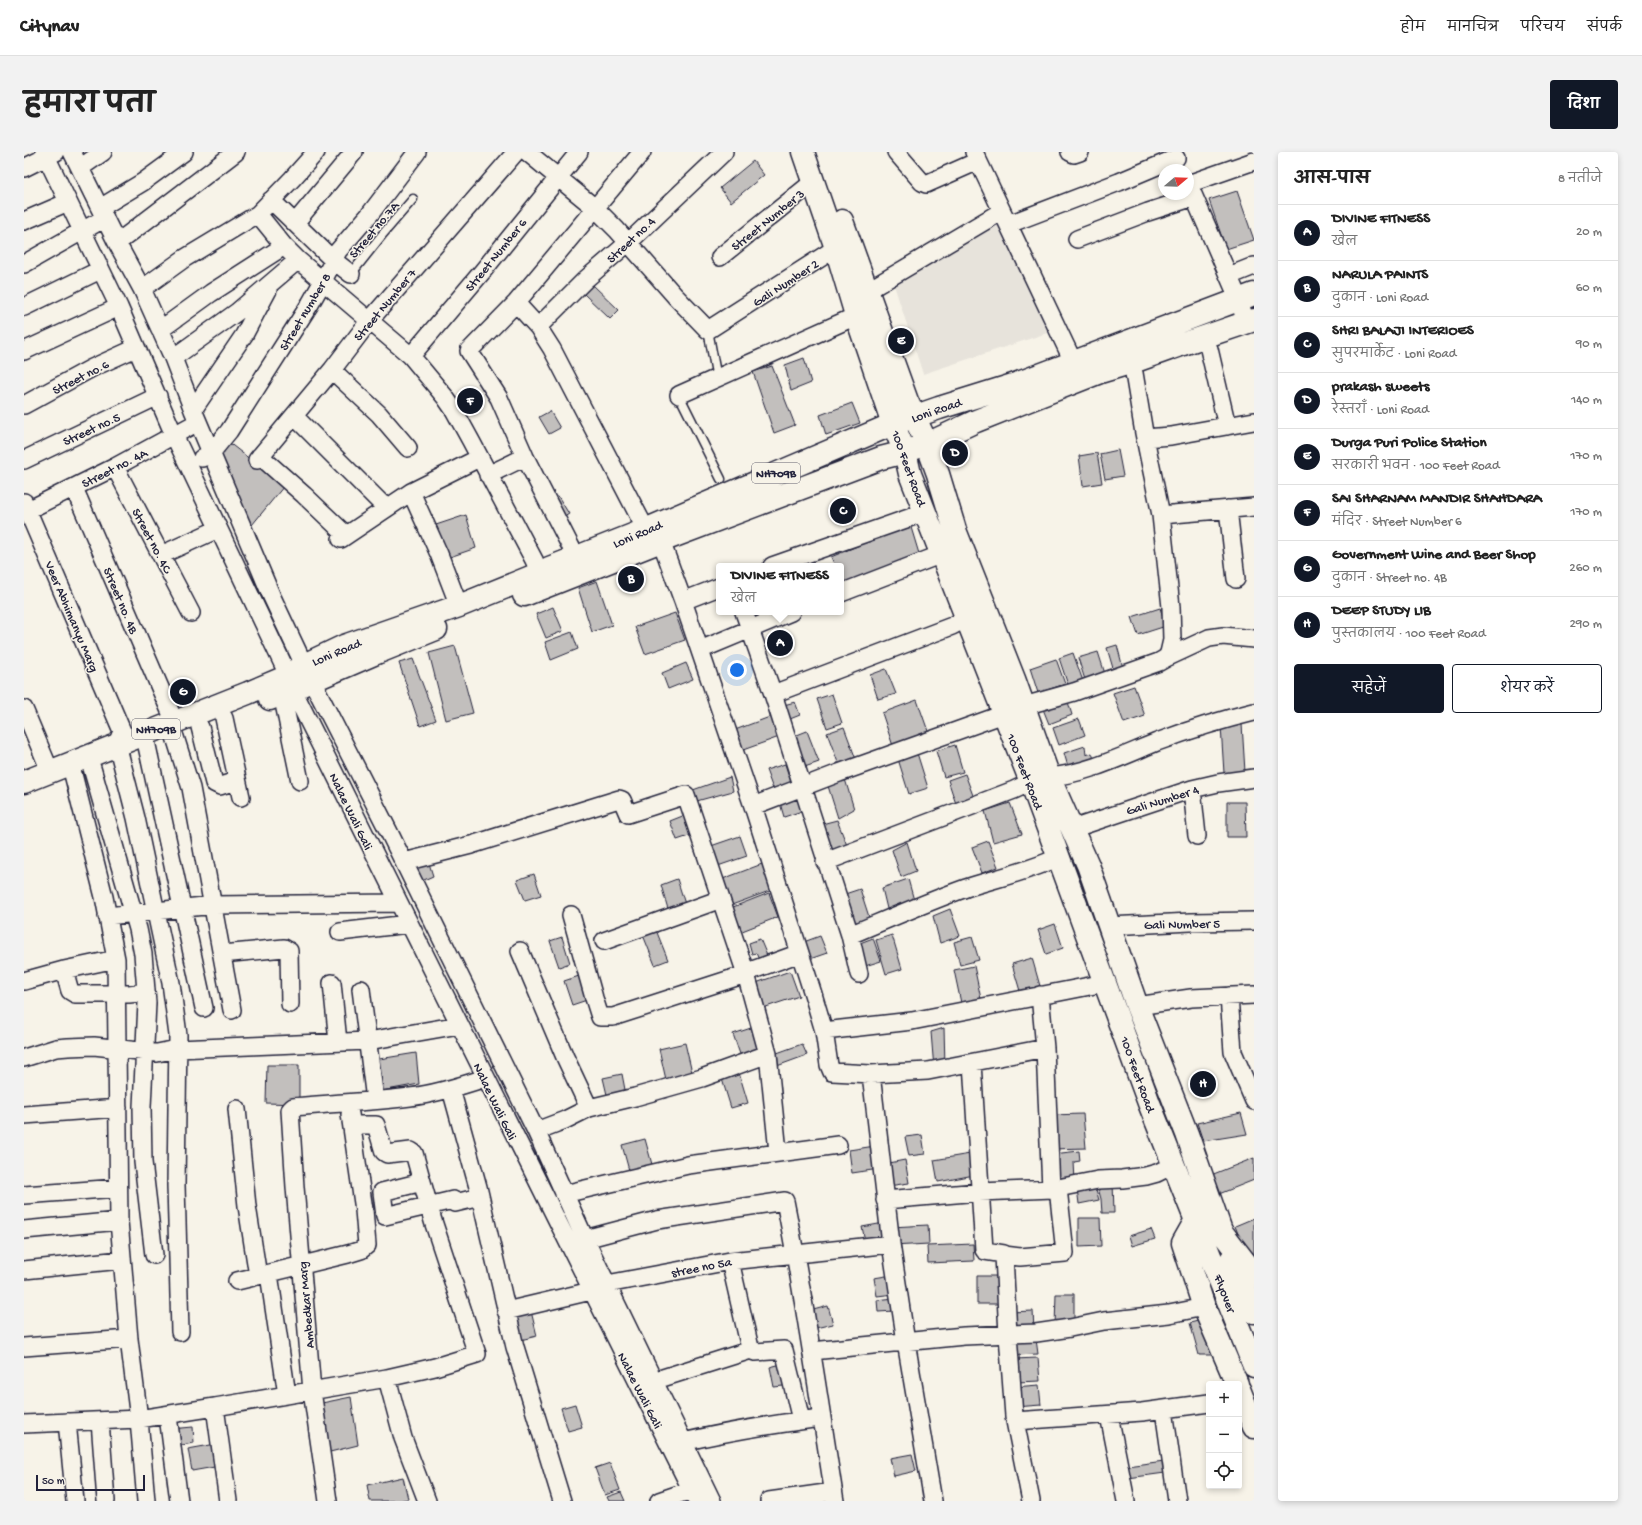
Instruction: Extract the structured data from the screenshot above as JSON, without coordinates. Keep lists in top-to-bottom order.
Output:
{
  "streets": {
    "main road": [
      "Loni Road",
      "100 Feet Road",
      "NH709B",
      "Flyover"
    ],
    "street": [
      "Street Number 3",
      "Street no.4",
      "Street Number 6",
      "Gali Number 2",
      "Street Number 7",
      "Street number 8",
      "Street no.6",
      "Street no.5",
      "Street no. 4A",
      "Street no. 4C",
      "Street no. 4B",
      "Veer Abhimanyu Marg",
      "Gali Number 4",
      "Nalae Wali Gali",
      "Gali Number 5",
      "stree no 5a",
      "Ambedkar Marg"
    ],
    "lane": ["Street no.7A"]
  },
  "crossings": [
    ["Street Number 3", "100 Feet Road"],
    ["Gali Number 2", "100 Feet Road"],
    ["Loni Road", "100 Feet Road"],
    ["Loni Road", "Veer Abhimanyu Marg"],
    ["Loni Road", "Nalae Wali Gali"],
    ["Street no. 4A", "Street no. 4C"],
    ["Street no. 4A", "Street no. 4B"],
    ["Street no. 4A", "Veer Abhimanyu Marg"],
    ["100 Feet Road", "Gali Number 4"],
    ["100 Feet Road", "Gali Number 5"],
    ["100 Feet Road", "Flyover"],
    ["Nalae Wali Gali", "stree no 5a"]
  ],
  "scale_bar": "50 m",
  "north": "right",
  "page": {
    "header": "Citynav",
    "nav": [
      "होम",
      "मानचित्र",
      "परिचय",
      "संपर्क"
    ],
    "title": "हमारा पता",
    "buttons": [
      "दिशा",
      ["सहेजें", "शेयर करें"]
    ],
    "heading": ["आस-पास", "8 नतीजे"],
    "list": [
      {
        "mark": "A",
        "name": "DIVINE FITNESS",
        "note": "खेल",
        "value": "20 m"
      },
      {
        "mark": "B",
        "name": "NARULA PAINTS",
        "note": "दुकान · Loni Road",
        "value": "60 m"
      },
      {
        "mark": "C",
        "name": "SHRI BALAJI INTERIOES",
        "note": "सुपरमार्केट · Loni Road",
        "value": "90 m"
      },
      {
        "mark": "D",
        "name": "prakash sweets",
        "note": "रेस्तराँ · Loni Road",
        "value": "140 m"
      },
      {
        "mark": "E",
        "name": "Durga Puri Police Station",
        "note": "सरकारी भवन · 100 Feet Road",
        "value": "170 m"
      },
      {
        "mark": "F",
        "name": "SAI SHARNAM MANDIR SHAHDARA",
        "note": "मंदिर · Street Number 6",
        "value": "170 m"
      },
      {
        "mark": "G",
        "name": "Government Wine and Beer Shop",
        "note": "दुकान · Street no. 4B",
        "value": "260 m"
      },
      {
        "mark": "H",
        "name": "DEEP STUDY LIB",
        "note": "पुस्तकालय · 100 Feet Road",
        "value": "290 m"
      }
    ],
    "pins": [
      "E",
      "F",
      "D",
      "C",
      "B",
      "A",
      "G",
      "H"
    ],
    "popup": ["DIVINE FITNESS", "खेल"],
    "map_buttons": ["+", "−"],
    "scale": "50 m"
  }
}
